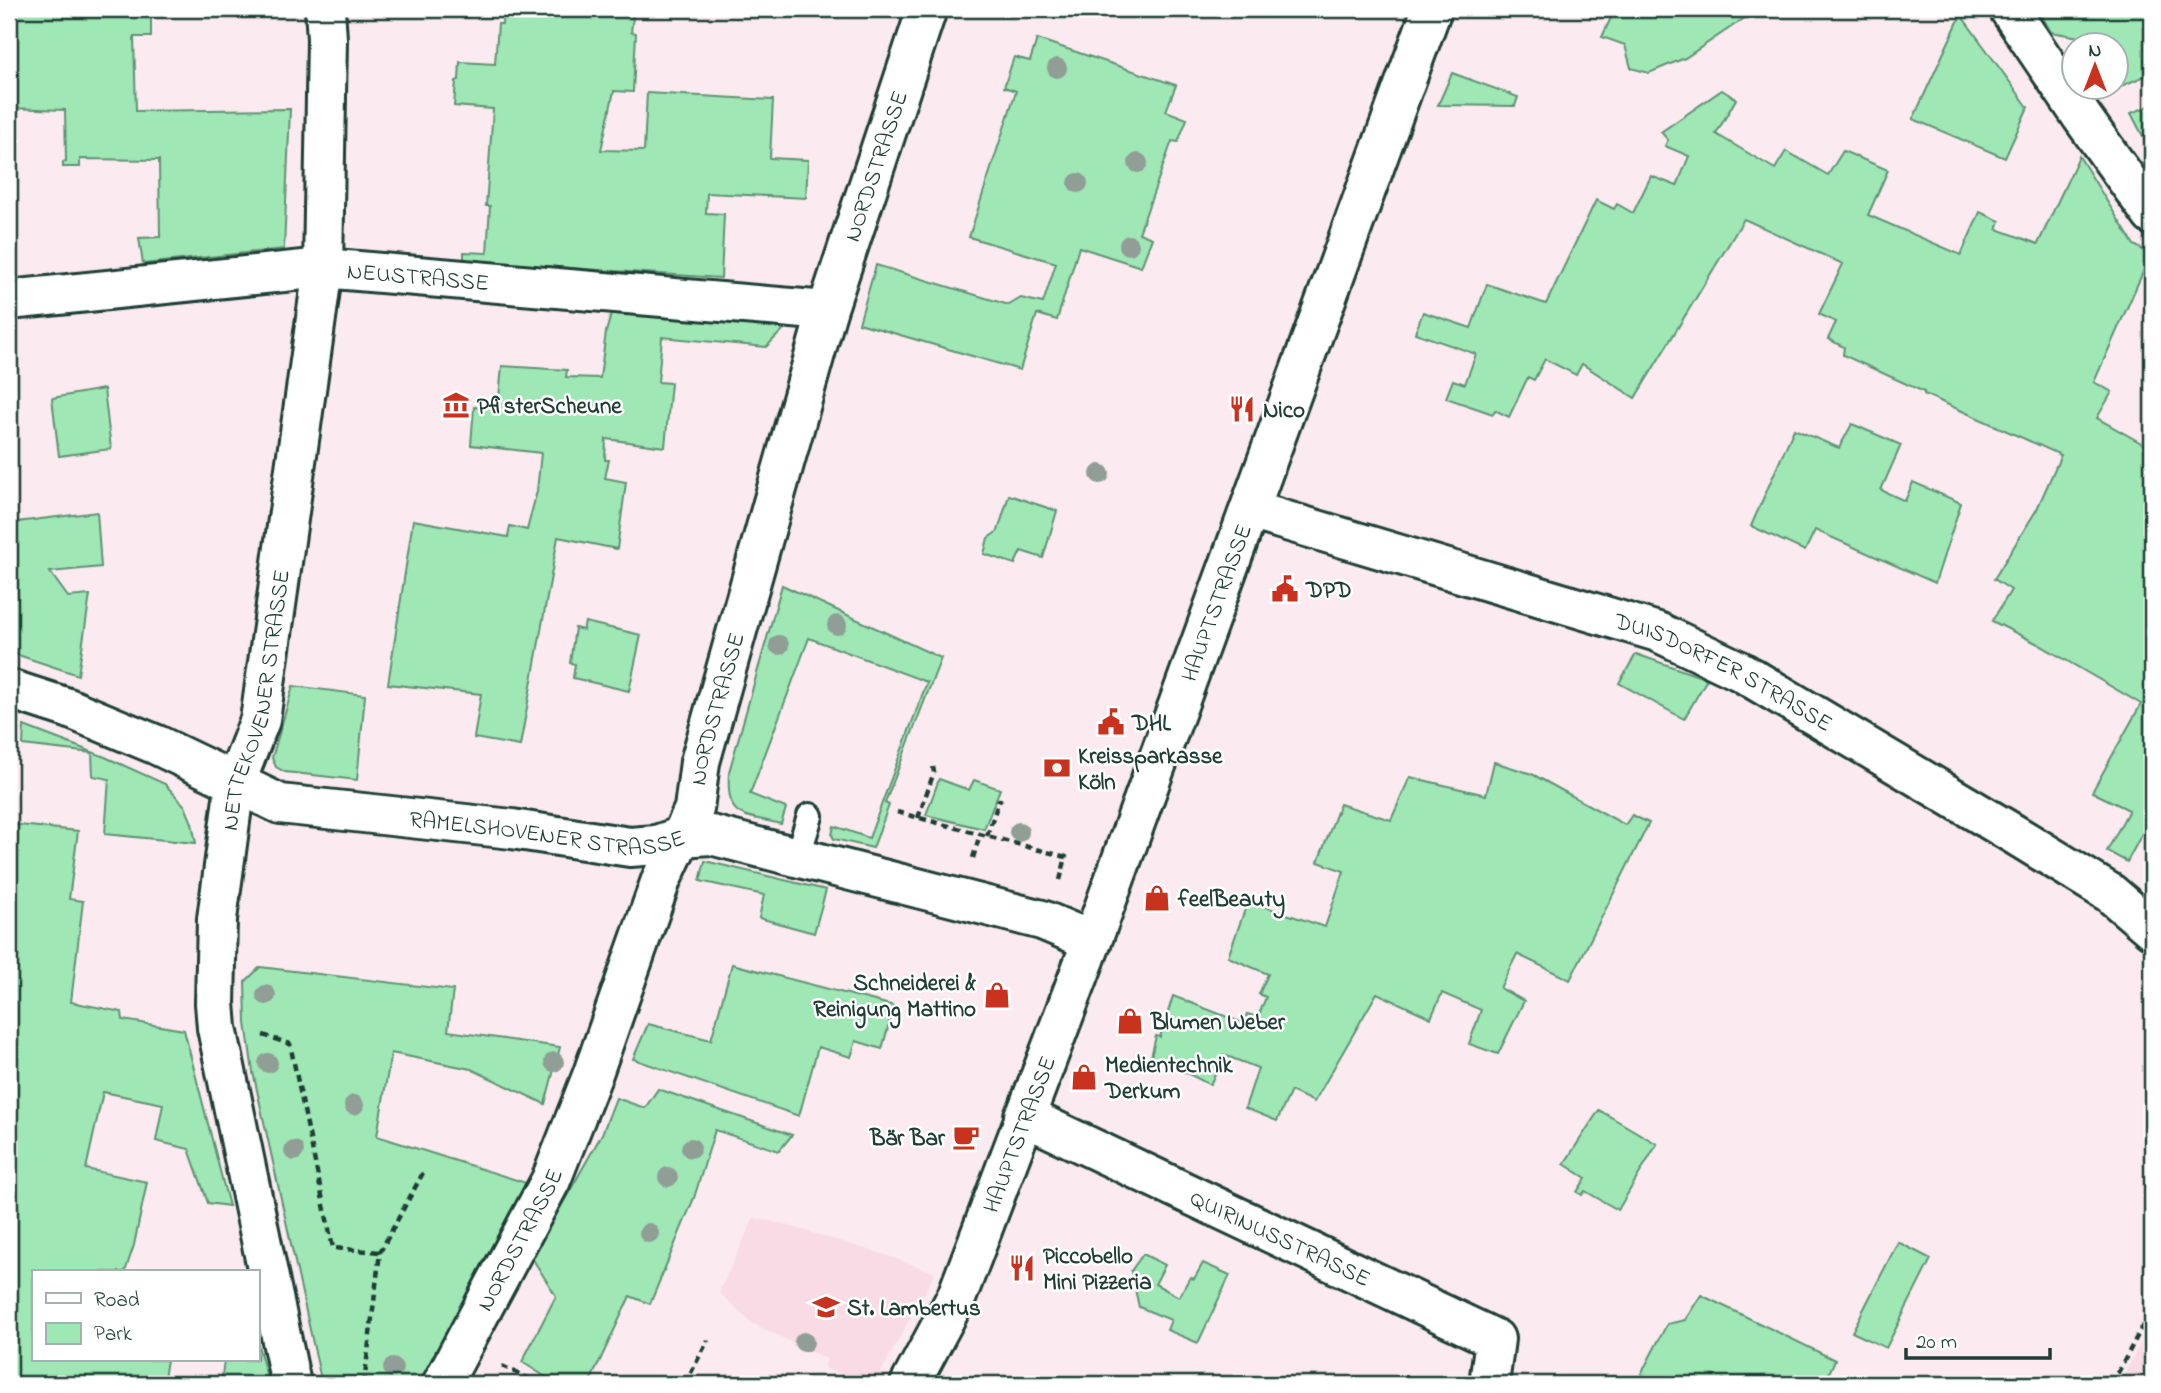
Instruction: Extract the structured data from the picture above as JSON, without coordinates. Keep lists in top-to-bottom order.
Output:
{
  "streets": {
    "street": [
      "NORDSTRASSE",
      "NEUSTRASSE",
      "HAUPTSTRASSE",
      "DUISDORFER STRASSE",
      "NETTEKOVENER STRASSE",
      "RAMELSHOVENER STRASSE",
      "QUIRINUSSTRASSE"
    ]
  },
  "crossings": [
    ["NORDSTRASSE", "NEUSTRASSE"],
    ["NORDSTRASSE", "RAMELSHOVENER STRASSE"],
    ["NEUSTRASSE", "NETTEKOVENER STRASSE"],
    ["HAUPTSTRASSE", "DUISDORFER STRASSE"],
    ["HAUPTSTRASSE", "RAMELSHOVENER STRASSE"],
    ["HAUPTSTRASSE", "QUIRINUSSTRASSE"],
    ["NETTEKOVENER STRASSE", "RAMELSHOVENER STRASSE"]
  ],
  "places": {
    "museum": ["PfisterScheune"],
    "restaurant": ["Nico", "Piccobello Mini Pizzeria"],
    "public building": ["DPD", "DHL"],
    "bank": ["Kreissparkasse Köln"],
    "shop": [
      "feelBeauty",
      "Schneiderei & Reinigung Mattino",
      "Blumen Weber",
      "Medientechnik Derkum"
    ],
    "cafe": ["Bär Bar"],
    "school or university": ["St. Lambertus"]
  },
  "legend": ["Road", "Park"],
  "scale_bar": "20 m",
  "north": "top"
}
